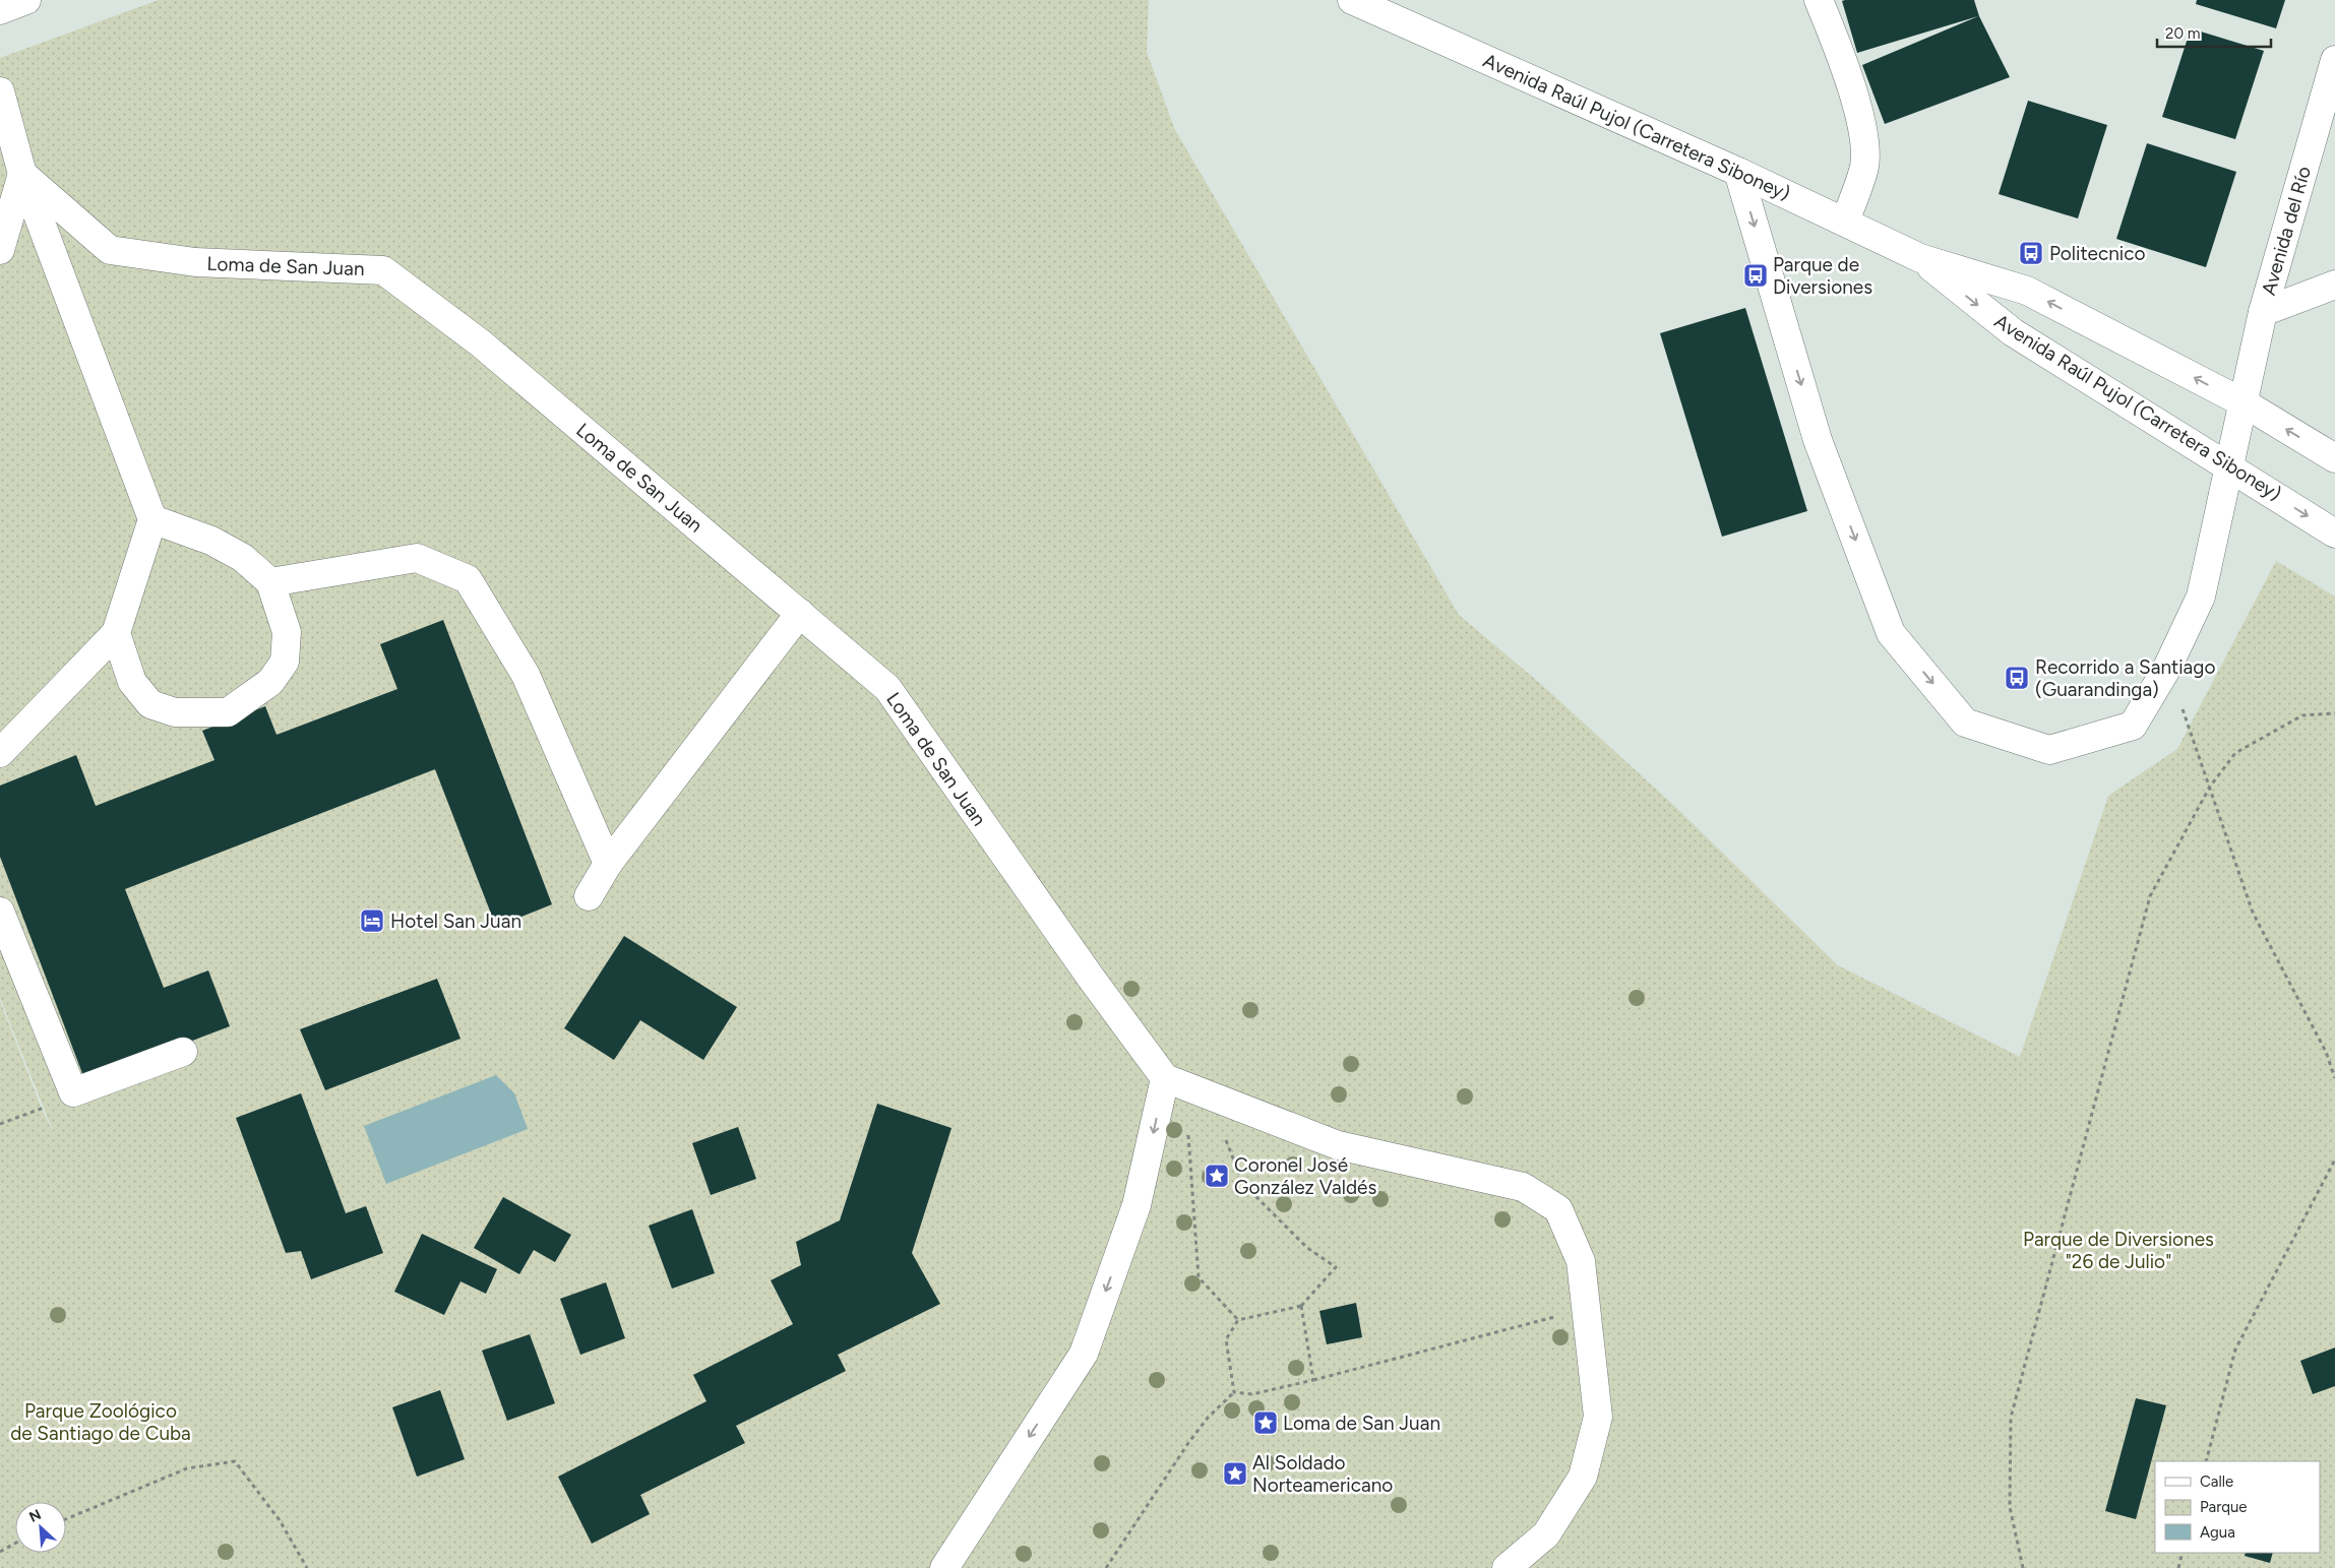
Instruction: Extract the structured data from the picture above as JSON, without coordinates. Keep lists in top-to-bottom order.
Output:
{
  "streets": {
    "street": ["Avenida Raúl Pujol (Carretera Siboney)", "Avenida del Río", "Loma de San Juan"]
  },
  "crossings": [
    ["Avenida Raúl Pujol (Carretera Siboney)", "Avenida del Río"]
  ],
  "parks": ["Parque de Diversiones \"26 de Julio\"", "Parque Zoológico de Santiago de Cuba"],
  "places": {
    "bus stop": ["Politecnico", "Parque de Diversiones", "Recorrido a Santiago (Guarandinga)"],
    "hotel": ["Hotel San Juan"],
    "place": ["Coronel José González Valdés", "Loma de San Juan", "Al Soldado Norteamericano"]
  },
  "legend": ["Calle", "Parque", "Agua"],
  "scale_bar": "20 m",
  "north": "top left"
}
